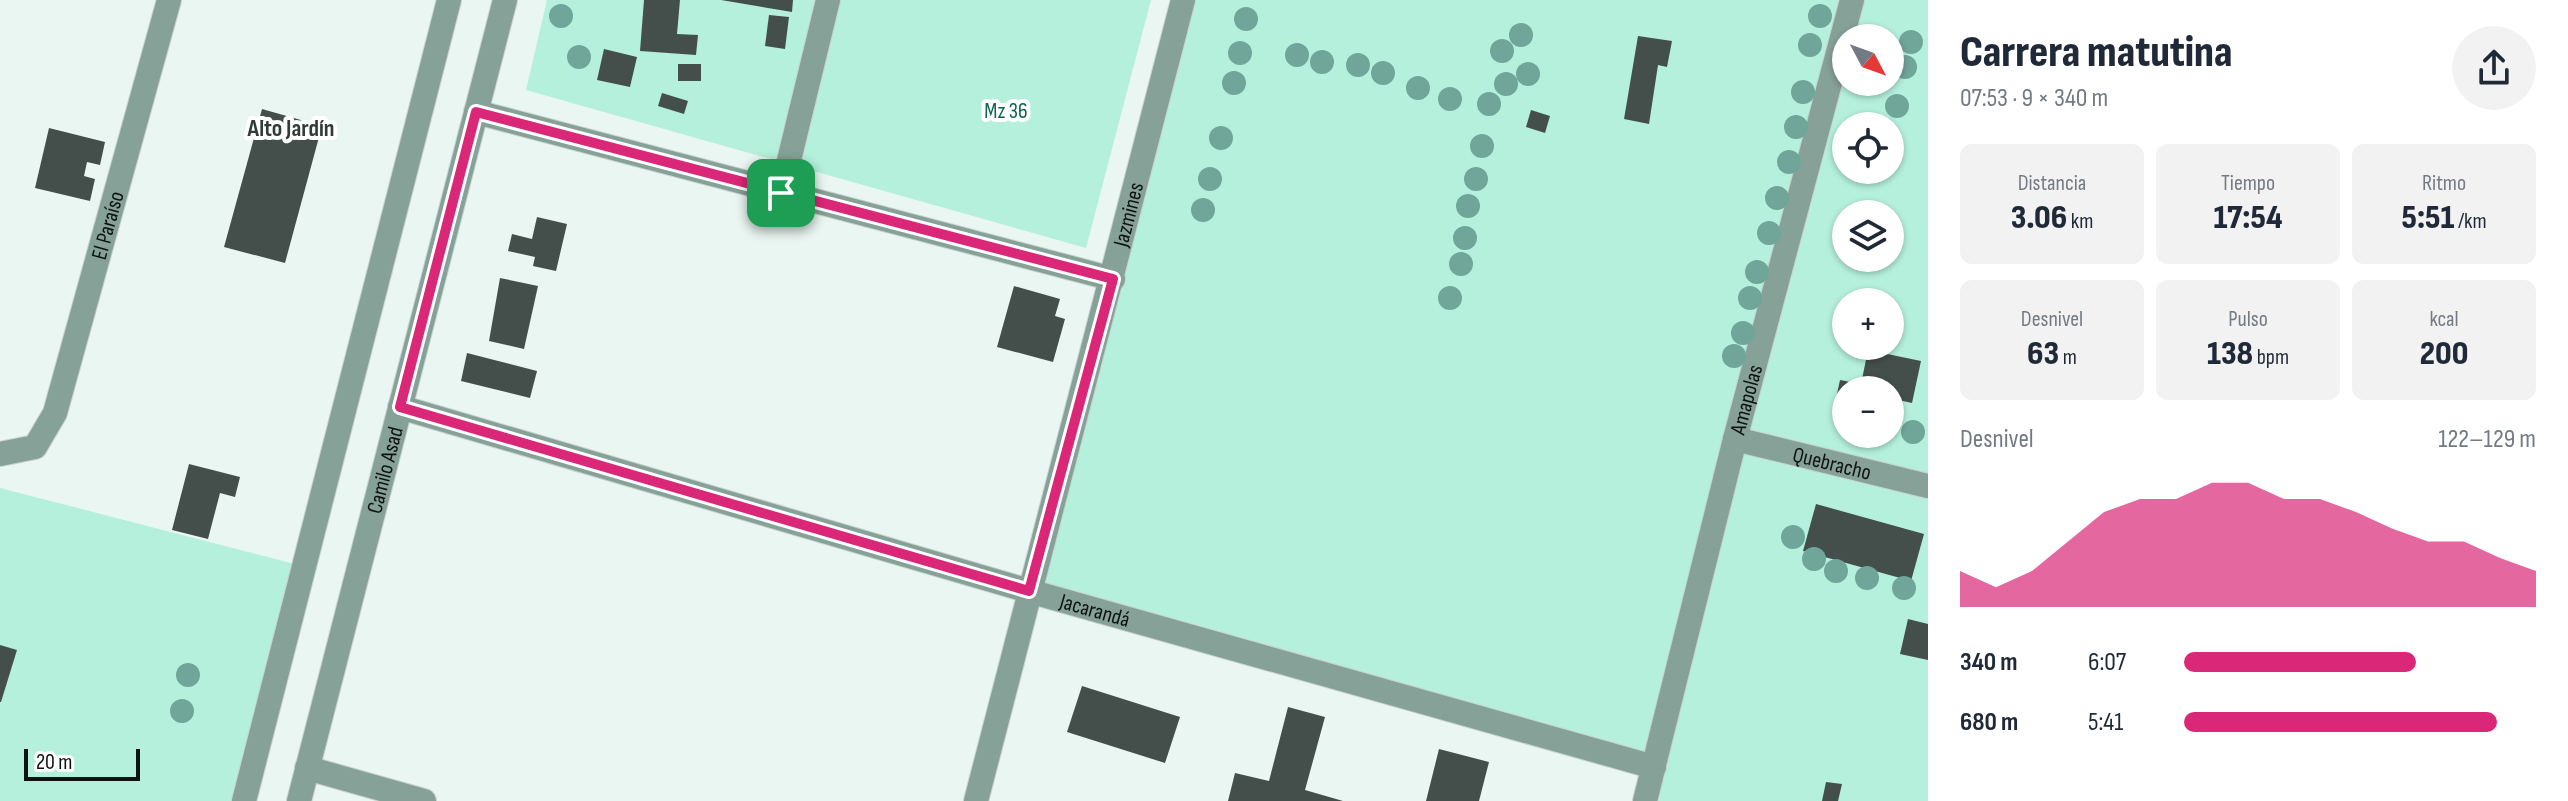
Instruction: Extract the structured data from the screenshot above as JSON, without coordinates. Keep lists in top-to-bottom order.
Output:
{
  "streets": {
    "street": [
      "Jazmines",
      "El Paraíso",
      "Amapolas",
      "Quebracho",
      "Camilo Asad",
      "Jacarandá"
    ]
  },
  "crossings": [
    ["Jazmines", "Jacarandá"],
    ["Amapolas", "Quebracho"],
    ["Amapolas", "Jacarandá"],
    ["Camilo Asad", "Jacarandá"]
  ],
  "districts": ["Alto Jardín"],
  "parks": ["Mz 36"],
  "scale_bar": "20 m",
  "north": "bottom right",
  "page": {
    "heading": ["Carrera matutina", "07:53 · 9 × 340 m"],
    "map_buttons": ["+", "−"],
    "stats": [
      ["Distancia", "3.06 km"],
      ["Tiempo", "17:54"],
      ["Ritmo", "5:51 /km"],
      ["Desnivel", "63 m"],
      ["Pulso", "138 bpm"],
      ["kcal", "200"]
    ],
    "chart": ["Desnivel", "122–129 m"],
    "list": [
      {
        "name": "340 m",
        "note": "6:07"
      },
      {
        "name": "680 m",
        "note": "5:41"
      }
    ],
    "scale": "20 m"
  }
}
